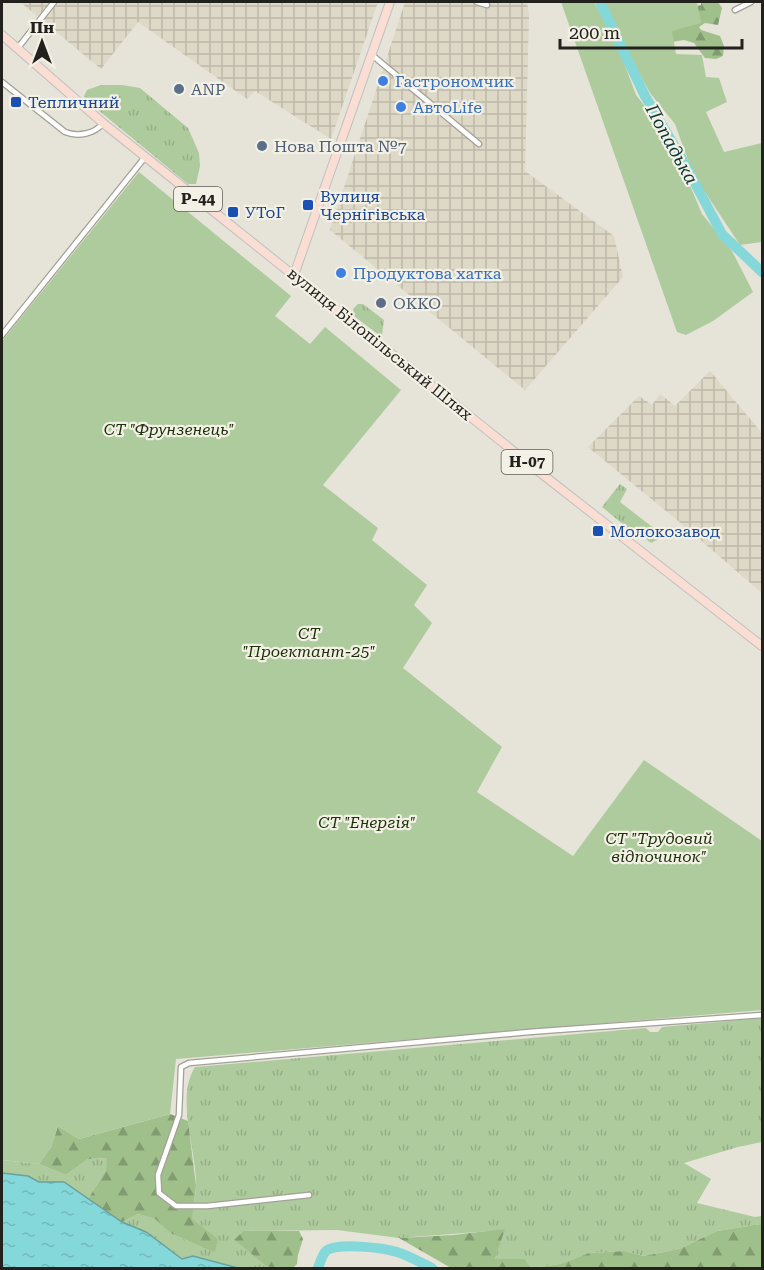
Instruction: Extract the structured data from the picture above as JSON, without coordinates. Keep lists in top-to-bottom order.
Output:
{
  "streets": {
    "main road": ["Р-44", "вулиця Білопільський Шлях", "Н-07"]
  },
  "water": ["Попадька"],
  "parks": [
    "СТ \"Фрунзенець\"",
    "СТ \"Проектант-25\"",
    "СТ \"Енергія\"",
    "СТ \"Трудовий відпочинок\""
  ],
  "places": {
    "other": [
      "Гастрономчик",
      "ANP",
      "АвтоLife",
      "Нова Пошта №7",
      "Продуктова хатка",
      "ОККО"
    ],
    "transit": [
      "Тепличний",
      "Вулиця Чернігівська",
      "УТоГ",
      "Молокозавод"
    ]
  },
  "scale_bar": "200 m",
  "north": "top"
}
